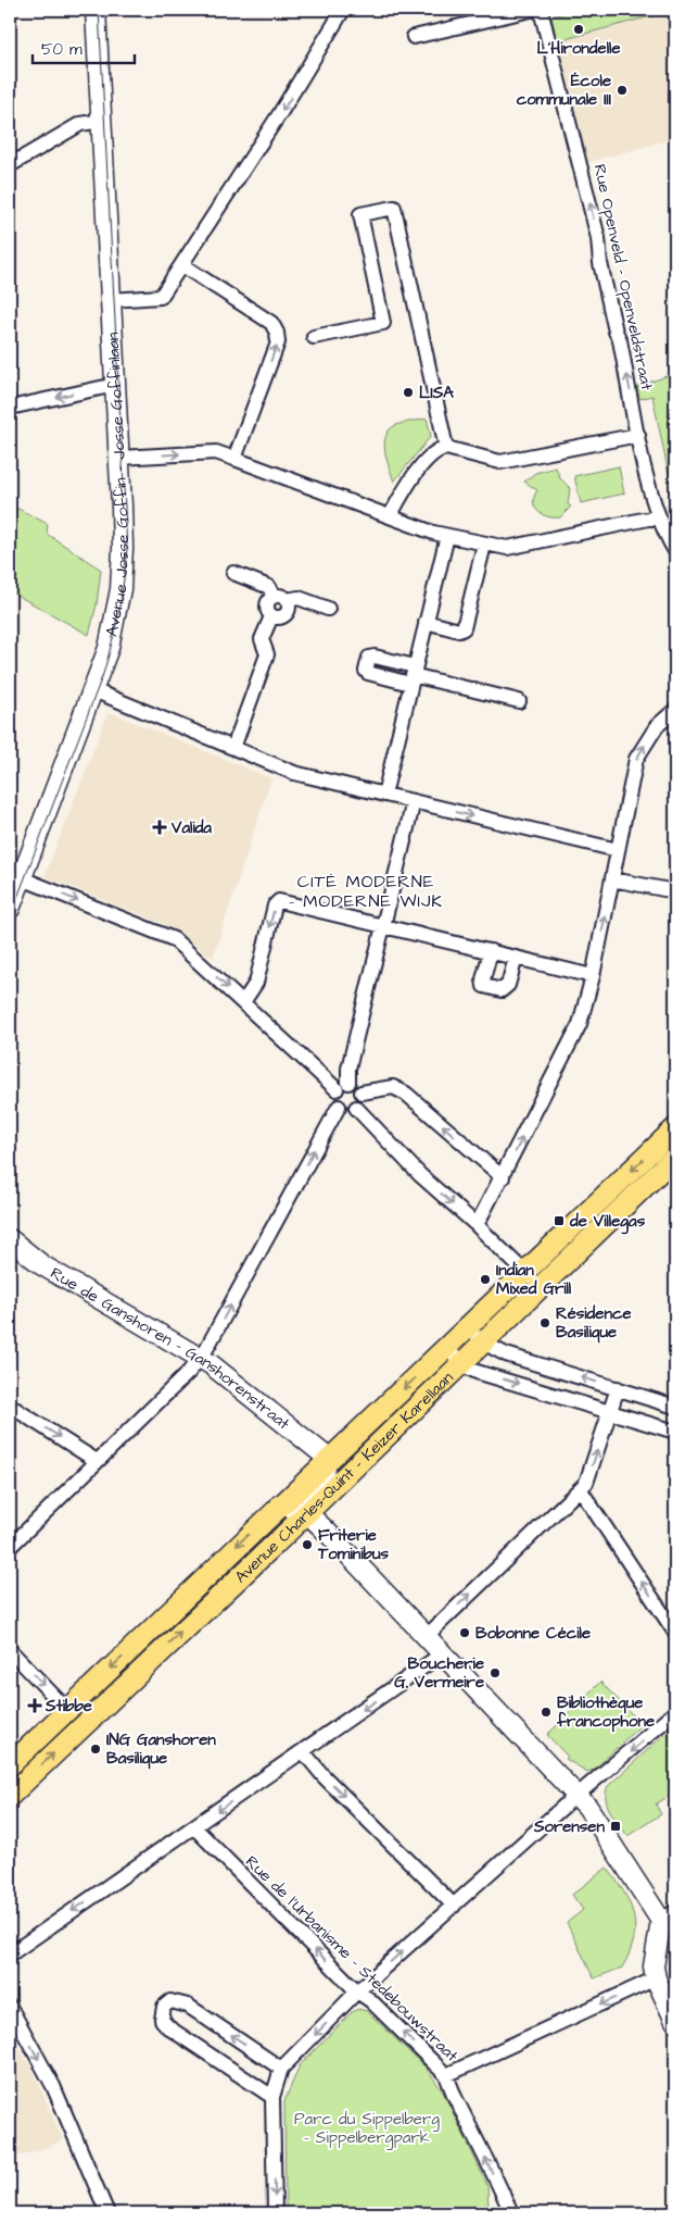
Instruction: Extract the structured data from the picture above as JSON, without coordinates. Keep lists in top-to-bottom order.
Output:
{
  "streets": {
    "main road": ["Avenue Charles-Quint - Keizer Karellaan"],
    "street": [
      "Rue Openveld - Openveldstraat",
      "Avenue Josse Goffin - Josse Goffinlaan",
      "Rue de Ganshoren - Ganshorenstraat",
      "Rue de l'Urbanisme - Stedebouwstraat"
    ]
  },
  "crossings": [
    ["Rue de Ganshoren - Ganshorenstraat", "Avenue Charles-Quint - Keizer Karellaan"]
  ],
  "one_way": ["Rue Openveld - Openveldstraat", "Rue de l'Urbanisme - Stedebouwstraat"],
  "districts": ["CITÉ MODERNE - MODERNE WIJK"],
  "parks": ["Parc du Sippelberg - Sippelbergpark"],
  "places": {
    "other": [
      "L'Hirondelle",
      "École communale III",
      "LISA",
      "Indian Mixed Grill",
      "Résidence Basilique",
      "Friterie Tominibus",
      "Bobonne Cécile",
      "Boucherie G. Vermeire",
      "Bibliothèque francophone",
      "ING Ganshoren Basilique"
    ],
    "health": ["Valida", "Stibbe"],
    "transit": ["de Villegas", "Sorensen"]
  },
  "scale_bar": "50 m"
}
